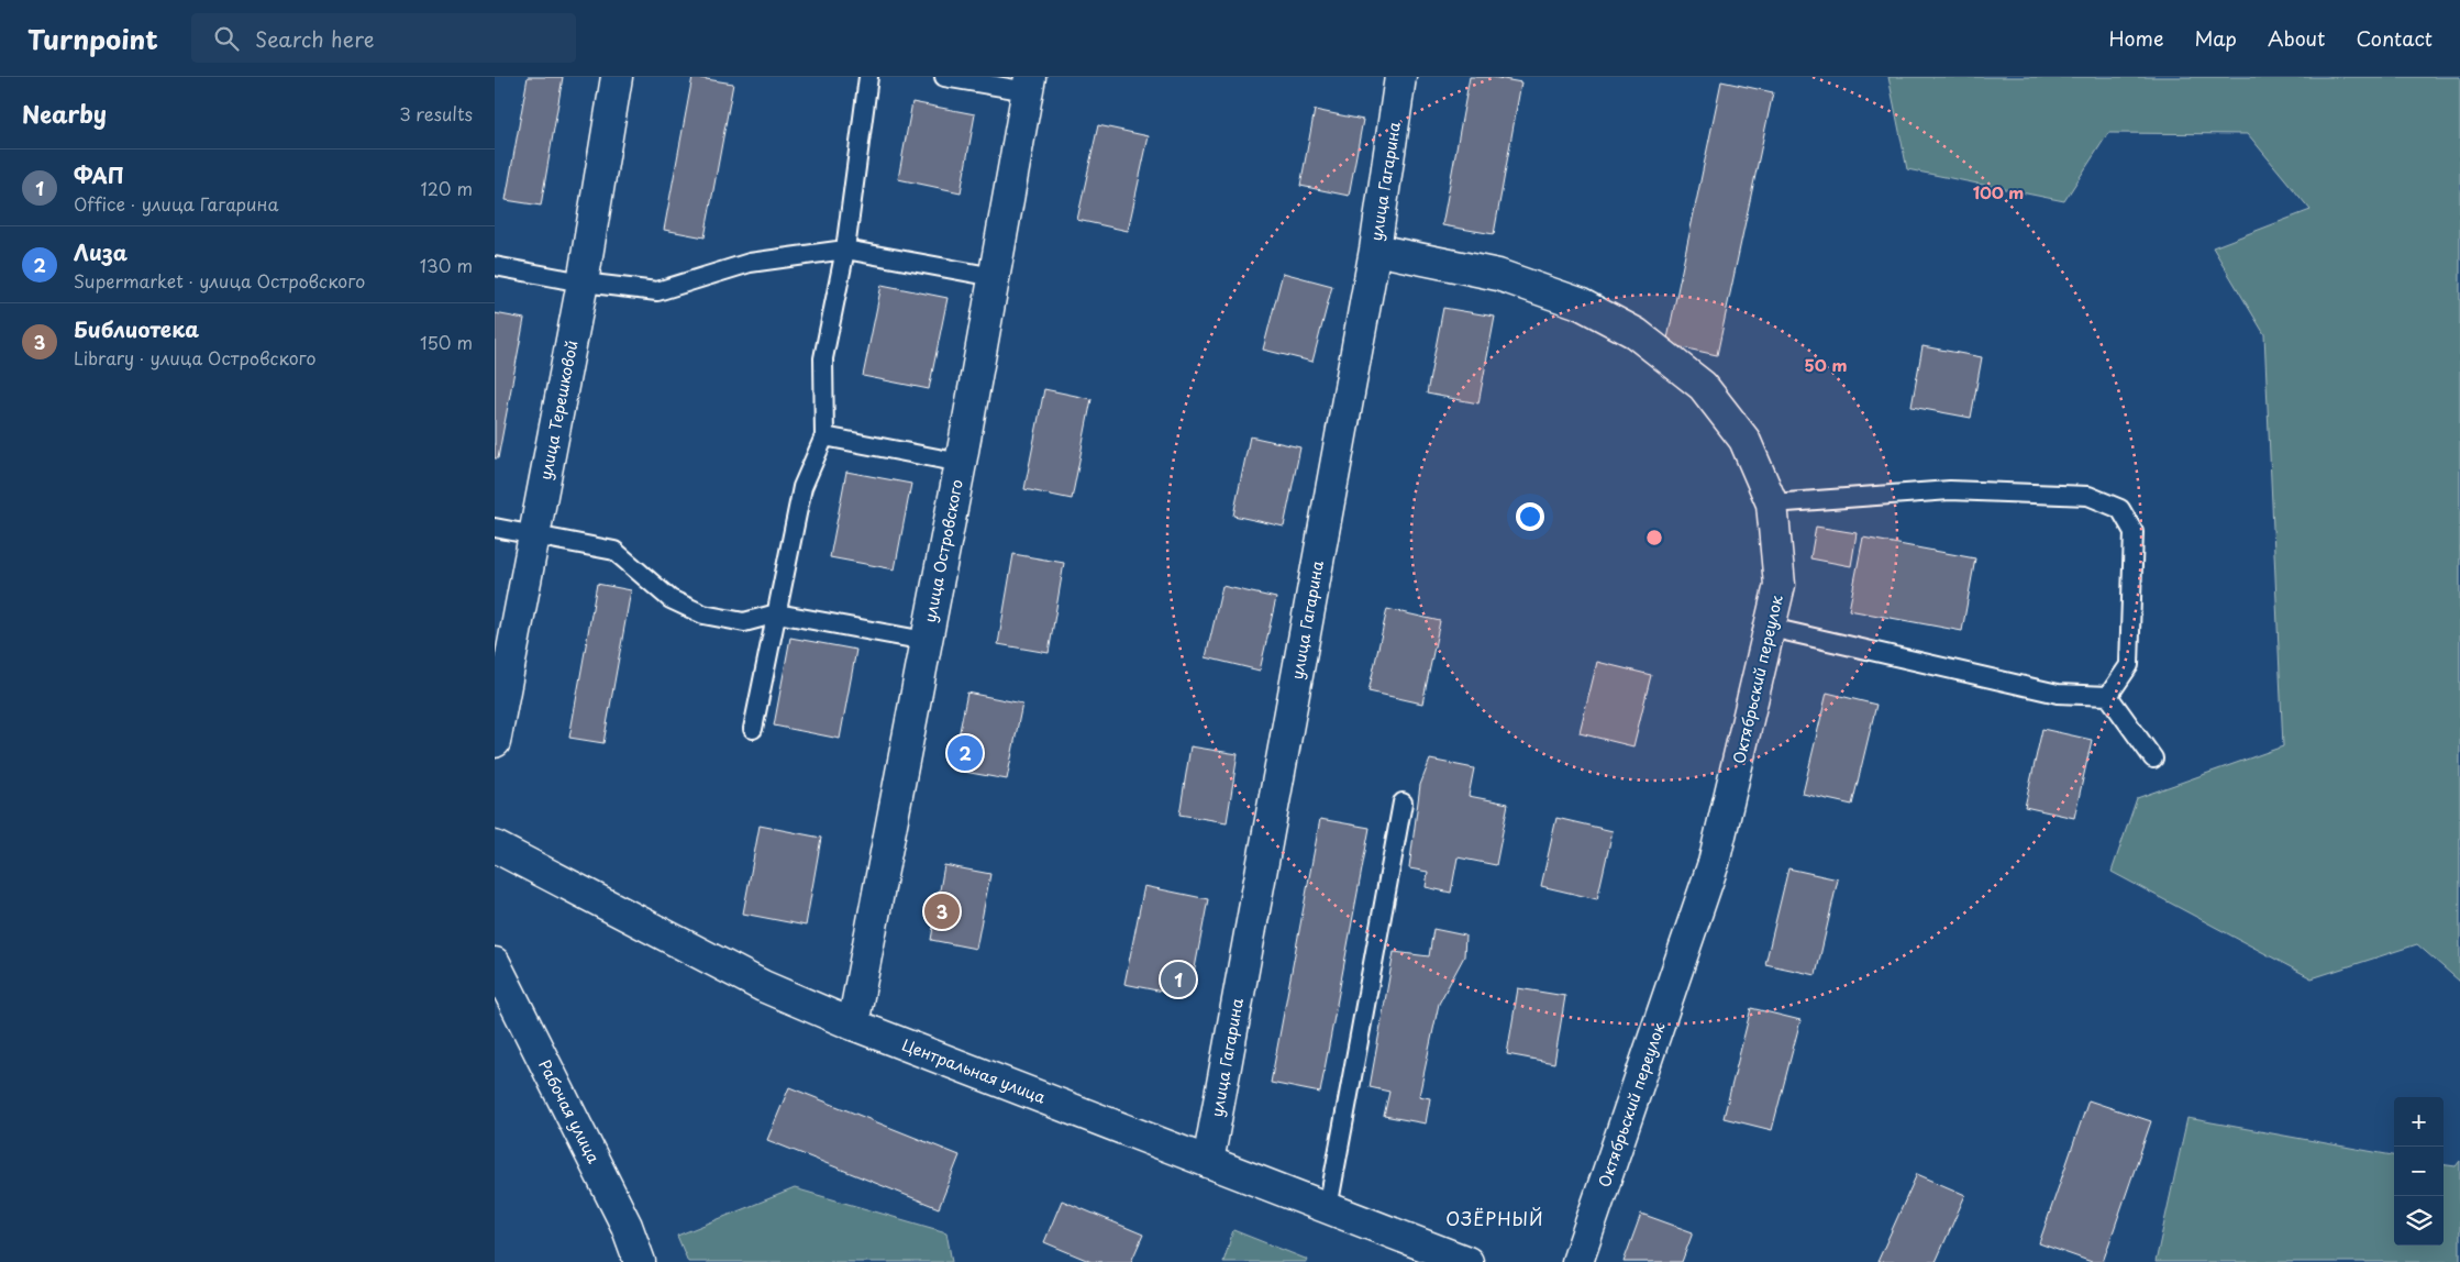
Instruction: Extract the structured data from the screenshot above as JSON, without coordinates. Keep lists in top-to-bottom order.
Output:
{
  "streets": {
    "street": [
      "улица Гагарина",
      "улица Терешковой",
      "улица Островского",
      "Октябрьский переулок",
      "Центральная улица",
      "Рабочая улица"
    ]
  },
  "crossings": [
    ["улица Гагарина", "Октябрьский переулок"],
    ["улица Гагарина", "Центральная улица"],
    ["улица Островского", "Центральная улица"]
  ],
  "districts": ["ОЗЁРНЫЙ"],
  "page": {
    "header": "Turnpoint",
    "search": "Search here",
    "nav": [
      "Home",
      "Map",
      "About",
      "Contact"
    ],
    "heading": ["Nearby", "3 results"],
    "list": [
      {
        "mark": "1",
        "name": "ФАП",
        "note": "Office · улица Гагарина",
        "value": "120 m"
      },
      {
        "mark": "2",
        "name": "Лиза",
        "note": "Supermarket · улица Островского",
        "value": "130 m"
      },
      {
        "mark": "3",
        "name": "Библиотека",
        "note": "Library · улица Островского",
        "value": "150 m"
      }
    ],
    "pins": ["2", "3", "1"],
    "map_buttons": ["+", "−"]
  },
  "rings": ["100 m", "50 m"]
}
